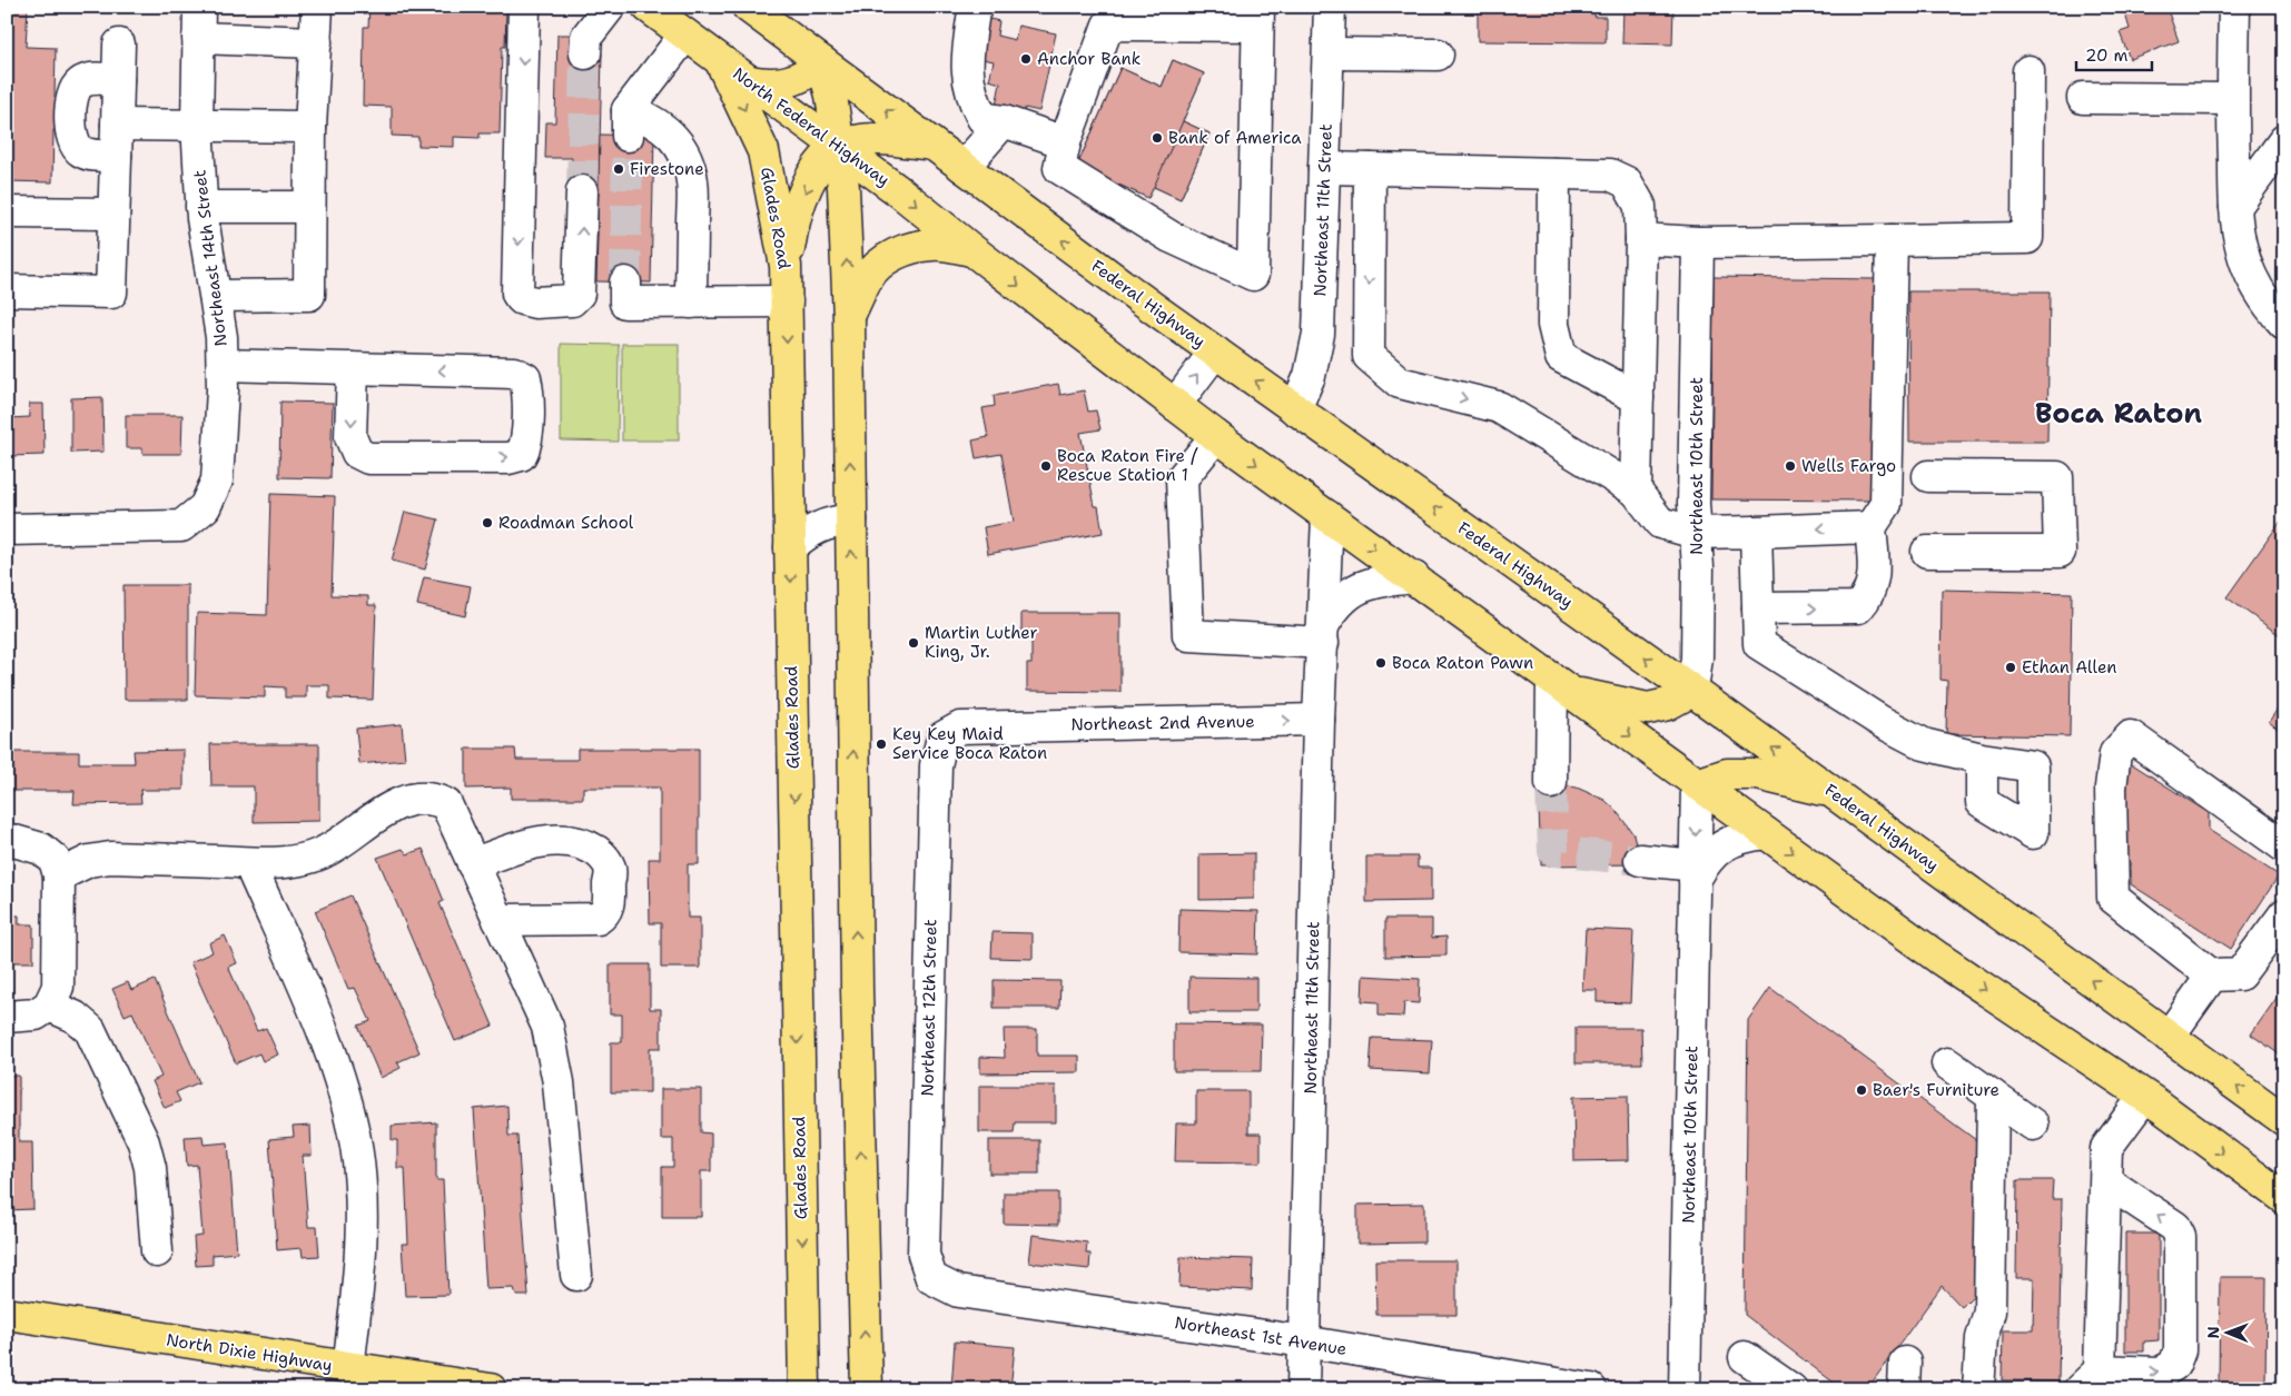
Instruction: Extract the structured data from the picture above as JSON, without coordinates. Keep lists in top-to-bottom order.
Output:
{
  "streets": {
    "main road": [
      "North Federal Highway",
      "Glades Road",
      "Federal Highway",
      "North Dixie Highway"
    ],
    "street": [
      "Northeast 11th Street",
      "Northeast 14th Street",
      "Northeast 10th Street",
      "Northeast 2nd Avenue",
      "Northeast 12th Street",
      "Northeast 1st Avenue"
    ]
  },
  "crossings": [
    ["North Federal Highway", "Glades Road"],
    ["Northeast 11th Street", "Federal Highway"],
    ["Northeast 11th Street", "Northeast 2nd Avenue"],
    ["Northeast 11th Street", "Northeast 1st Avenue"],
    ["Federal Highway", "Northeast 10th Street"],
    ["Northeast 2nd Avenue", "Northeast 12th Street"],
    ["Northeast 12th Street", "Northeast 1st Avenue"]
  ],
  "one_way": ["North Federal Highway", "Northeast 2nd Avenue"],
  "districts": ["Boca Raton"],
  "places": [
    "Anchor Bank",
    "Bank of America",
    "Firestone",
    "Boca Raton Fire / Rescue Station 1",
    "Wells Fargo",
    "Roadman School",
    "Martin Luther King, Jr.",
    "Boca Raton Pawn",
    "Ethan Allen",
    "Key Key Maid Service Boca Raton",
    "Baer's Furniture"
  ],
  "scale_bar": "20 m",
  "north": "left"
}
